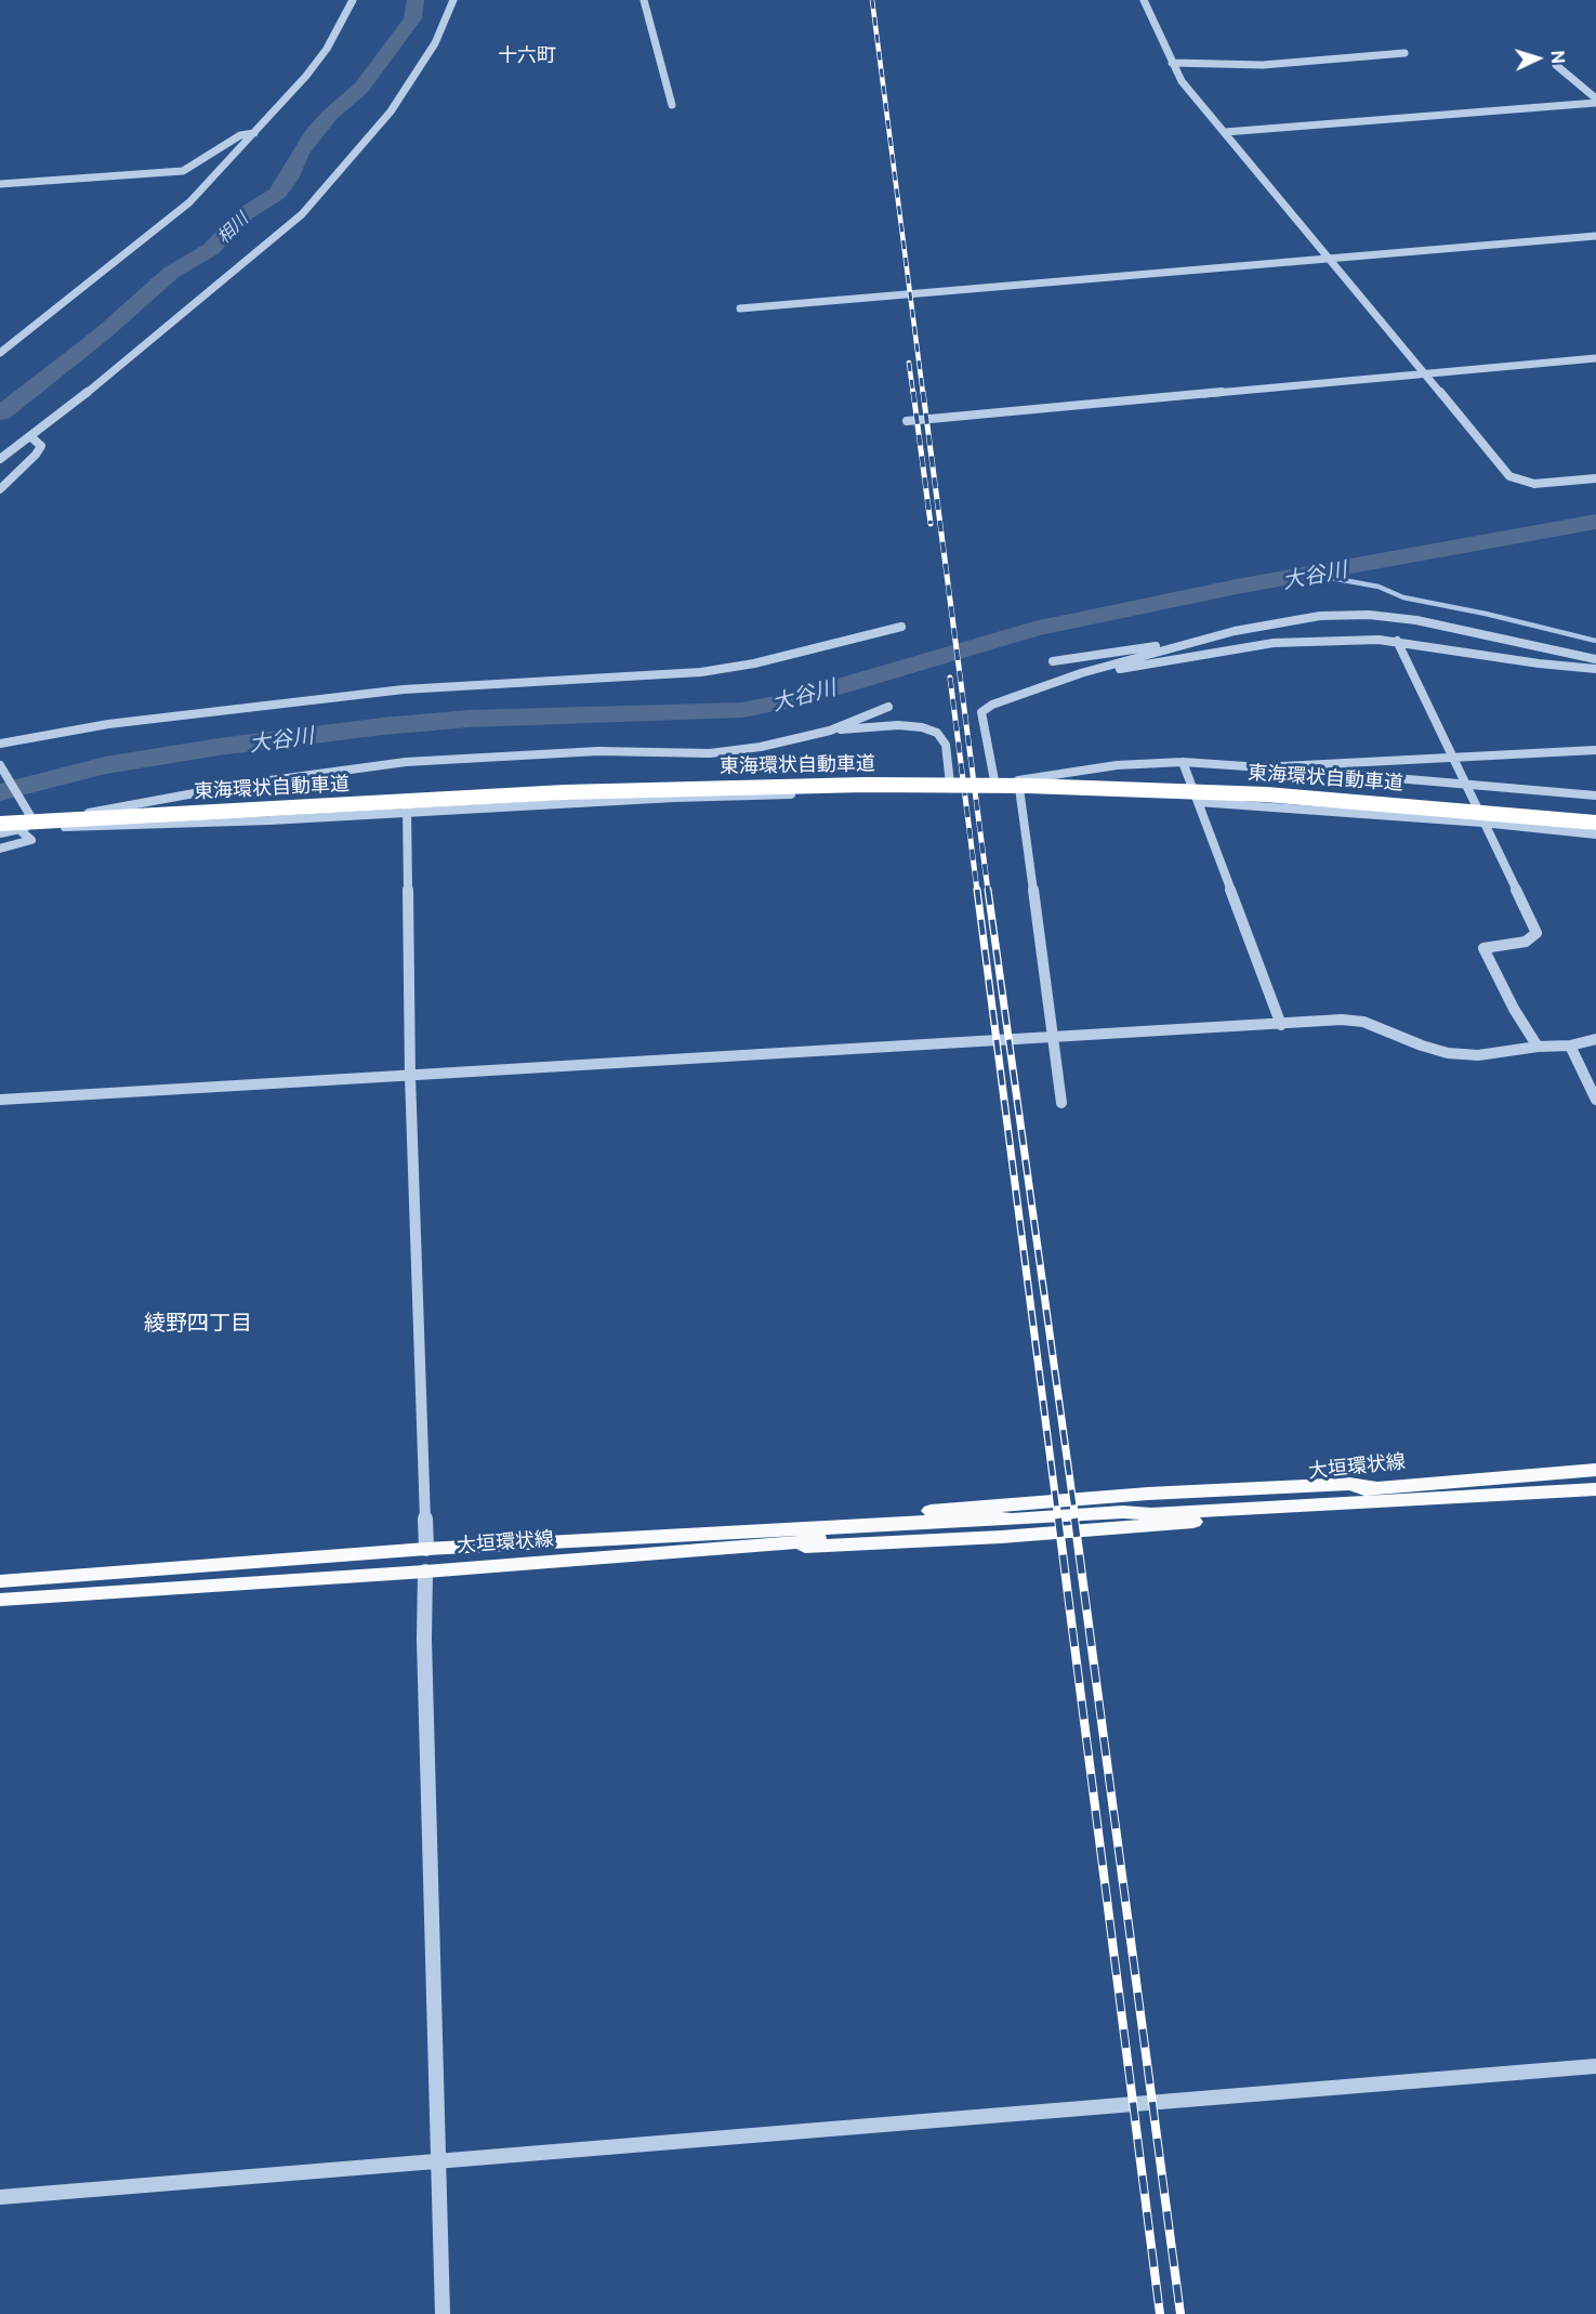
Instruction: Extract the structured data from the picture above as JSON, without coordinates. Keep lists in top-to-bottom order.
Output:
{
  "streets": {
    "highway": ["東海環状自動車道"],
    "main road": ["大垣環状線"]
  },
  "districts": ["十六町", "綾野四丁目"],
  "water": ["相川", "大谷川"],
  "north": "right"
}
